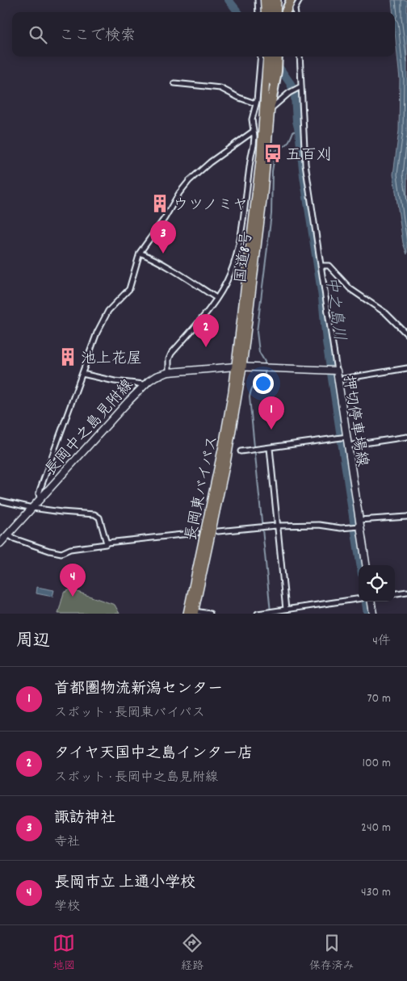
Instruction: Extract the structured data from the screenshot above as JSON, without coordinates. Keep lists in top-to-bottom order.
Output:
{
  "streets": {
    "highway": ["国道8号", "長岡東バイパス"],
    "main road": ["押切停車場線", "長岡中之島見附線"]
  },
  "crossings": [
    ["国道8号", "押切停車場線"],
    ["国道8号", "長岡中之島見附線"],
    ["国道8号", "長岡東バイパス"],
    ["押切停車場線", "長岡中之島見附線"],
    ["押切停車場線", "長岡東バイパス"],
    ["長岡中之島見附線", "長岡東バイパス"]
  ],
  "water": ["中之島川"],
  "places": {
    "bus stop": ["五百刈"],
    "building": ["ウツノミヤ", "池上花屋"]
  },
  "page": {
    "search": "ここで検索",
    "pins": [
      "3",
      "2",
      "1",
      "4"
    ],
    "heading": ["周辺", "4件"],
    "list": [
      {
        "mark": "1",
        "name": "首都圏物流新潟センター",
        "note": "スポット · 長岡東バイパス",
        "value": "70 m"
      },
      {
        "mark": "2",
        "name": "タイヤ天国中之島インター店",
        "note": "スポット · 長岡中之島見附線",
        "value": "100 m"
      },
      {
        "mark": "3",
        "name": "諏訪神社",
        "note": "寺社",
        "value": "240 m"
      },
      {
        "mark": "4",
        "name": "長岡市立 上通小学校",
        "note": "学校",
        "value": "430 m"
      }
    ],
    "nav": ["地図", "経路", "保存済み"]
  }
}
